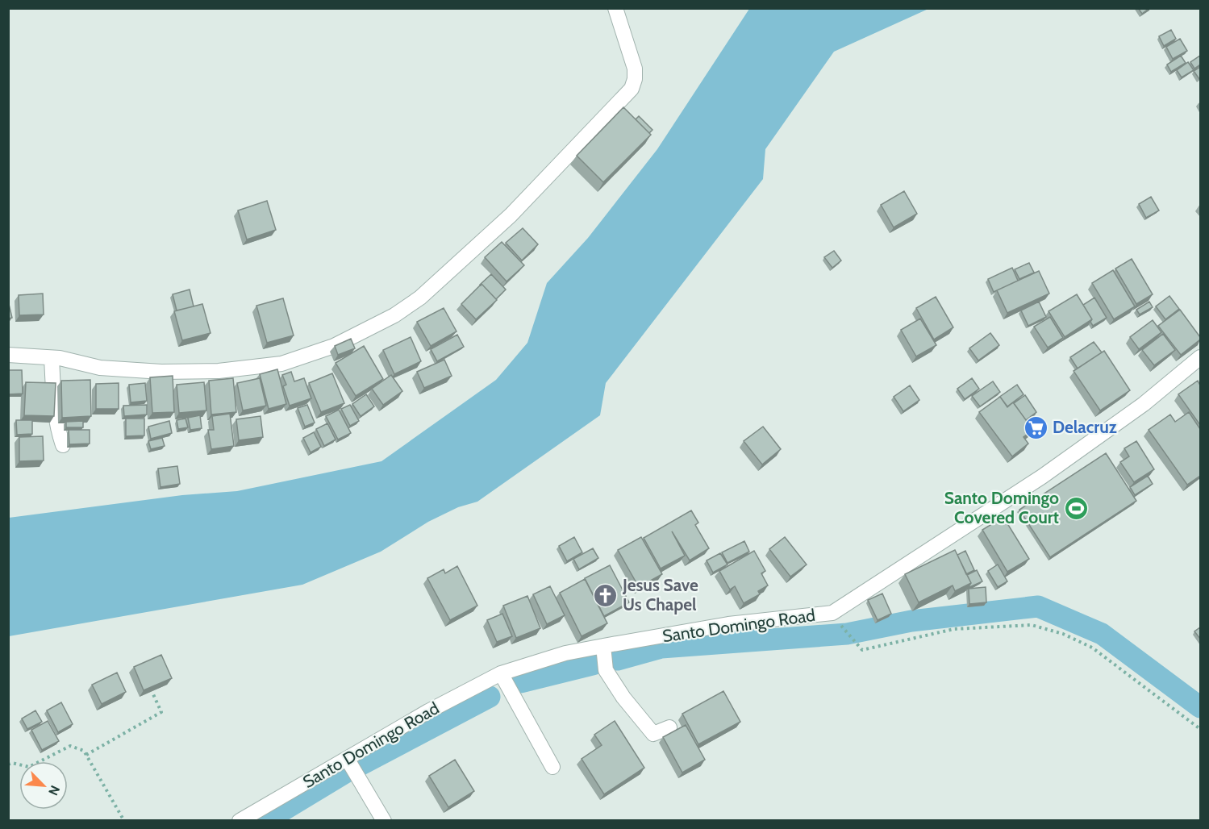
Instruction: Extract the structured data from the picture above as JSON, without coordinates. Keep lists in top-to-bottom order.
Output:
{
  "streets": {
    "street": ["Santo Domingo Road"]
  },
  "places": {
    "supermarket": ["Delacruz"],
    "sports": ["Santo Domingo Covered Court"],
    "church": ["Jesus Save Us Chapel"]
  },
  "north": "bottom right"
}
